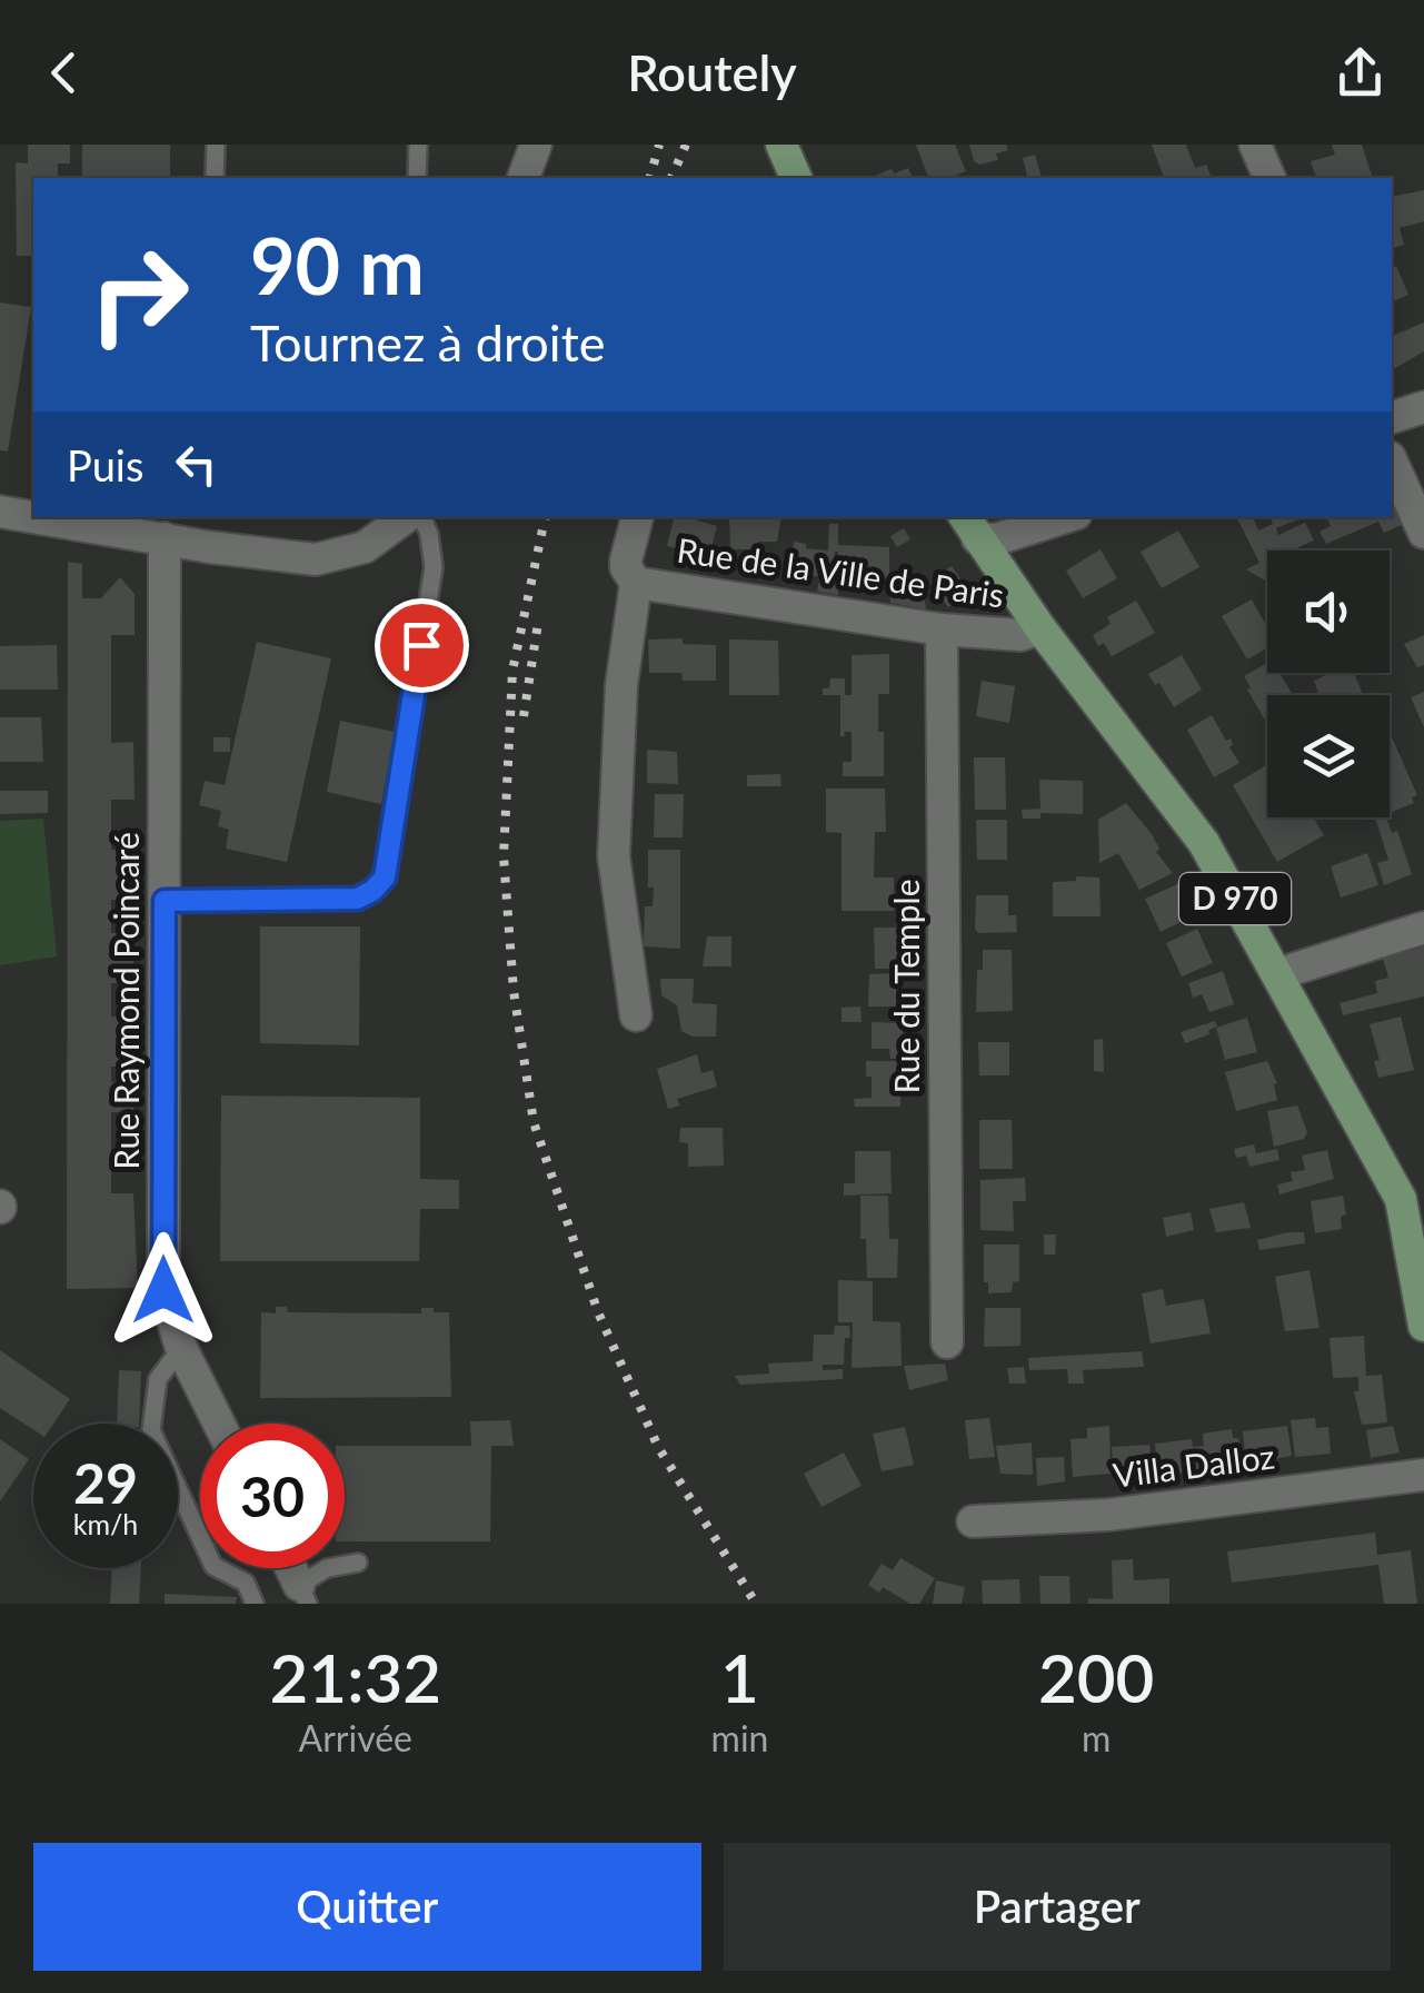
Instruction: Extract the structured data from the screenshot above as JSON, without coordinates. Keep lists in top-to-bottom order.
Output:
{
  "streets": {
    "main road": ["D 970"],
    "street": [
      "Rue de la Ville de Paris",
      "Rue du Temple",
      "Rue Raymond Poincaré",
      "Villa Dalloz"
    ]
  },
  "crossings": [
    ["Rue de la Ville de Paris", "D 970"],
    ["Rue de la Ville de Paris", "Rue du Temple"]
  ],
  "page": {
    "header": "Routely",
    "turn": ["90 m", "Tournez à droite"],
    "then": "Puis",
    "speed": "29 km/h",
    "limit": "30",
    "eta": [
      "21:32",
      "Arrivée",
      "1",
      "min",
      "200",
      "m"
    ],
    "buttons": ["Quitter", "Partager"]
  }
}
